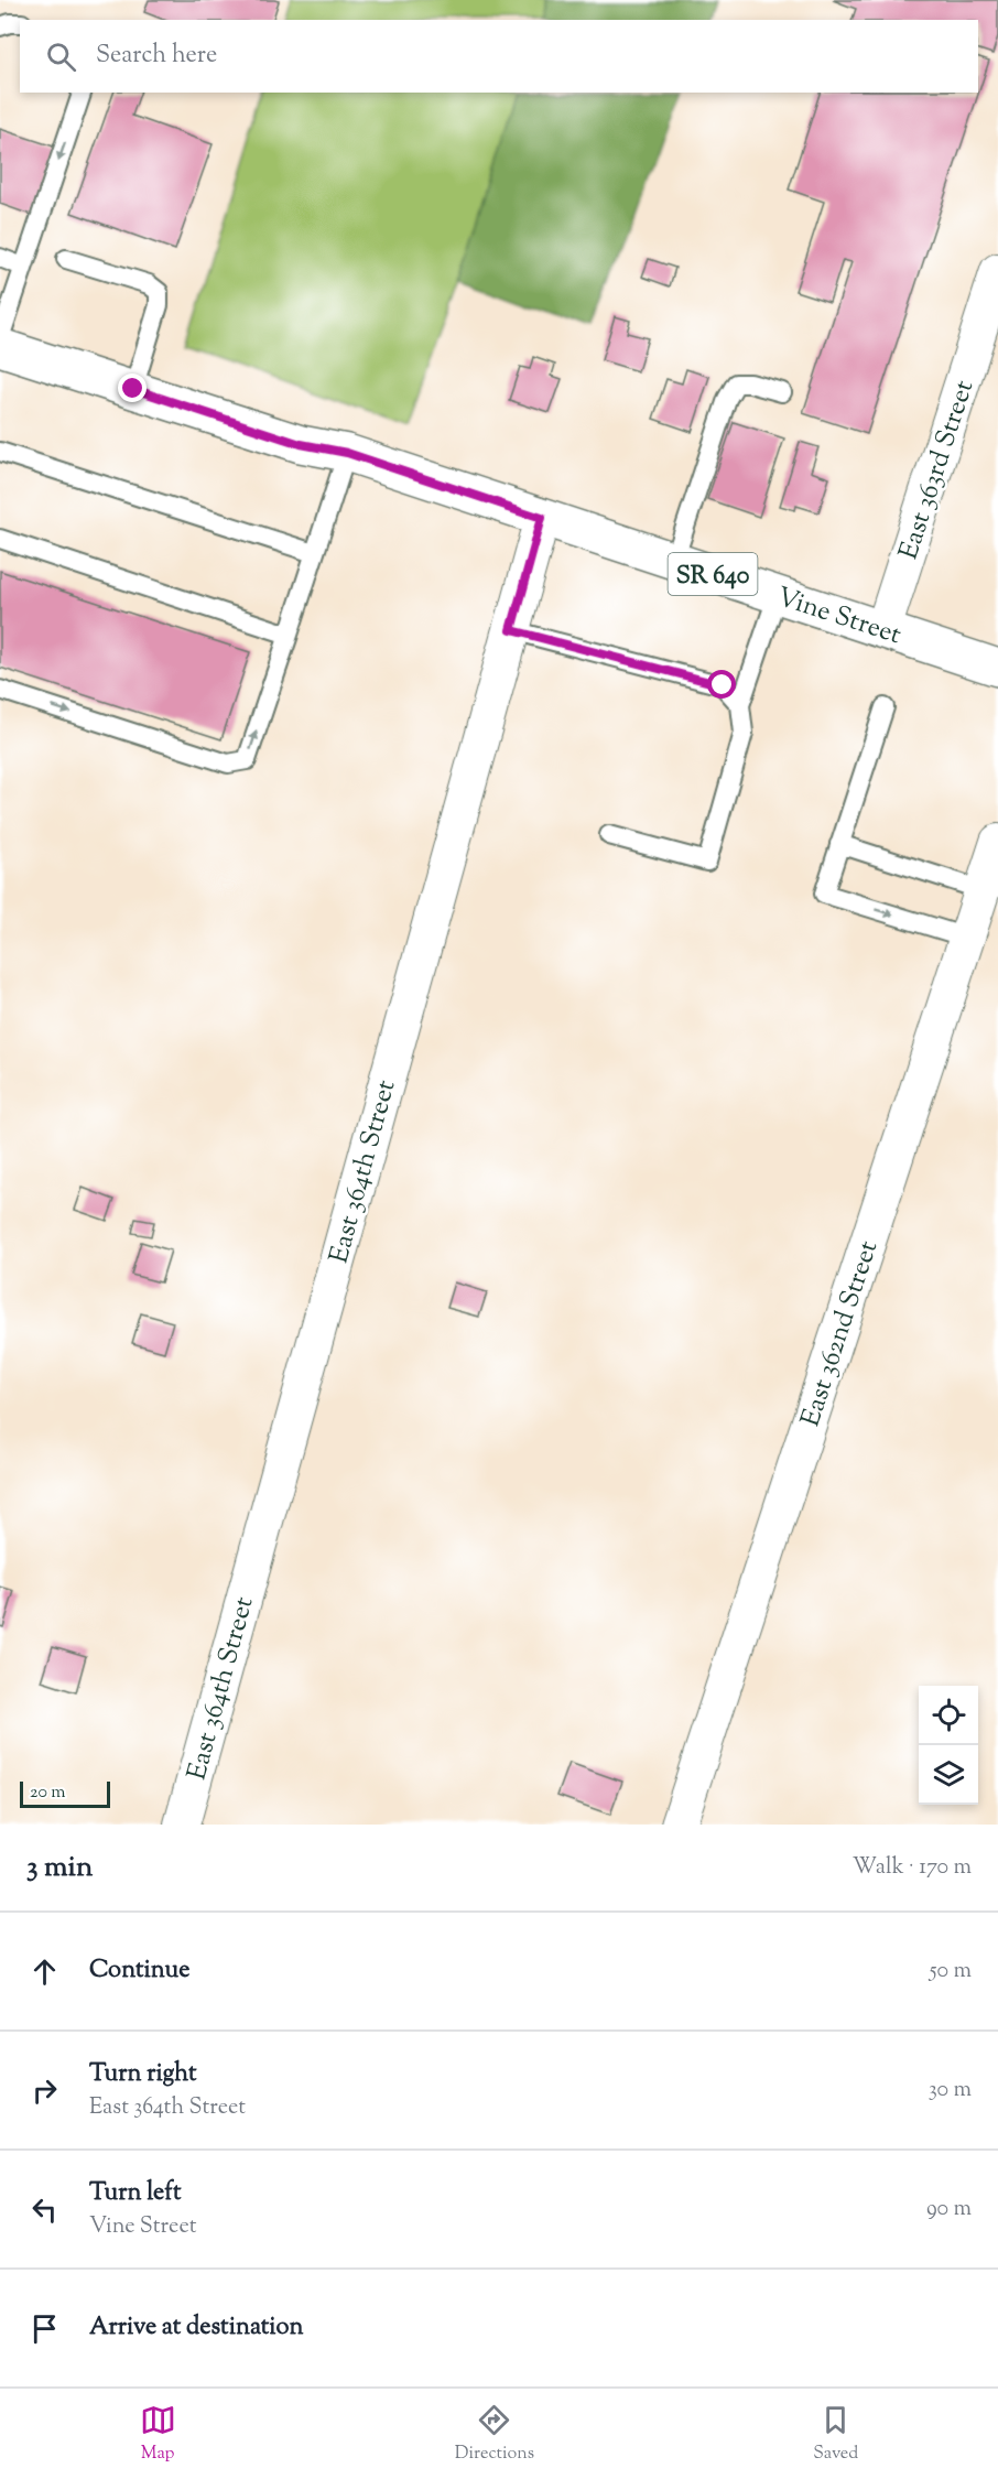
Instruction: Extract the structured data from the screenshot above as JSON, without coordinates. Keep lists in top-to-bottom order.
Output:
{
  "streets": {
    "main road": ["SR 640", "Vine Street"],
    "street": ["East 363rd Street", "East 364th Street", "East 362nd Street"]
  },
  "crossings": [
    ["East 363rd Street", "Vine Street"],
    ["Vine Street", "East 364th Street"]
  ],
  "scale_bar": "20 m",
  "page": {
    "search": "Search here",
    "scale": "20 m",
    "heading": ["3 min", "Walk · 170 m"],
    "list": [
      ["Continue", "50 m"],
      ["Turn right", "East 364th Street", "30 m"],
      ["Turn left", "Vine Street", "90 m"],
      "Arrive at destination"
    ],
    "nav": ["Map", "Directions", "Saved"]
  }
}
